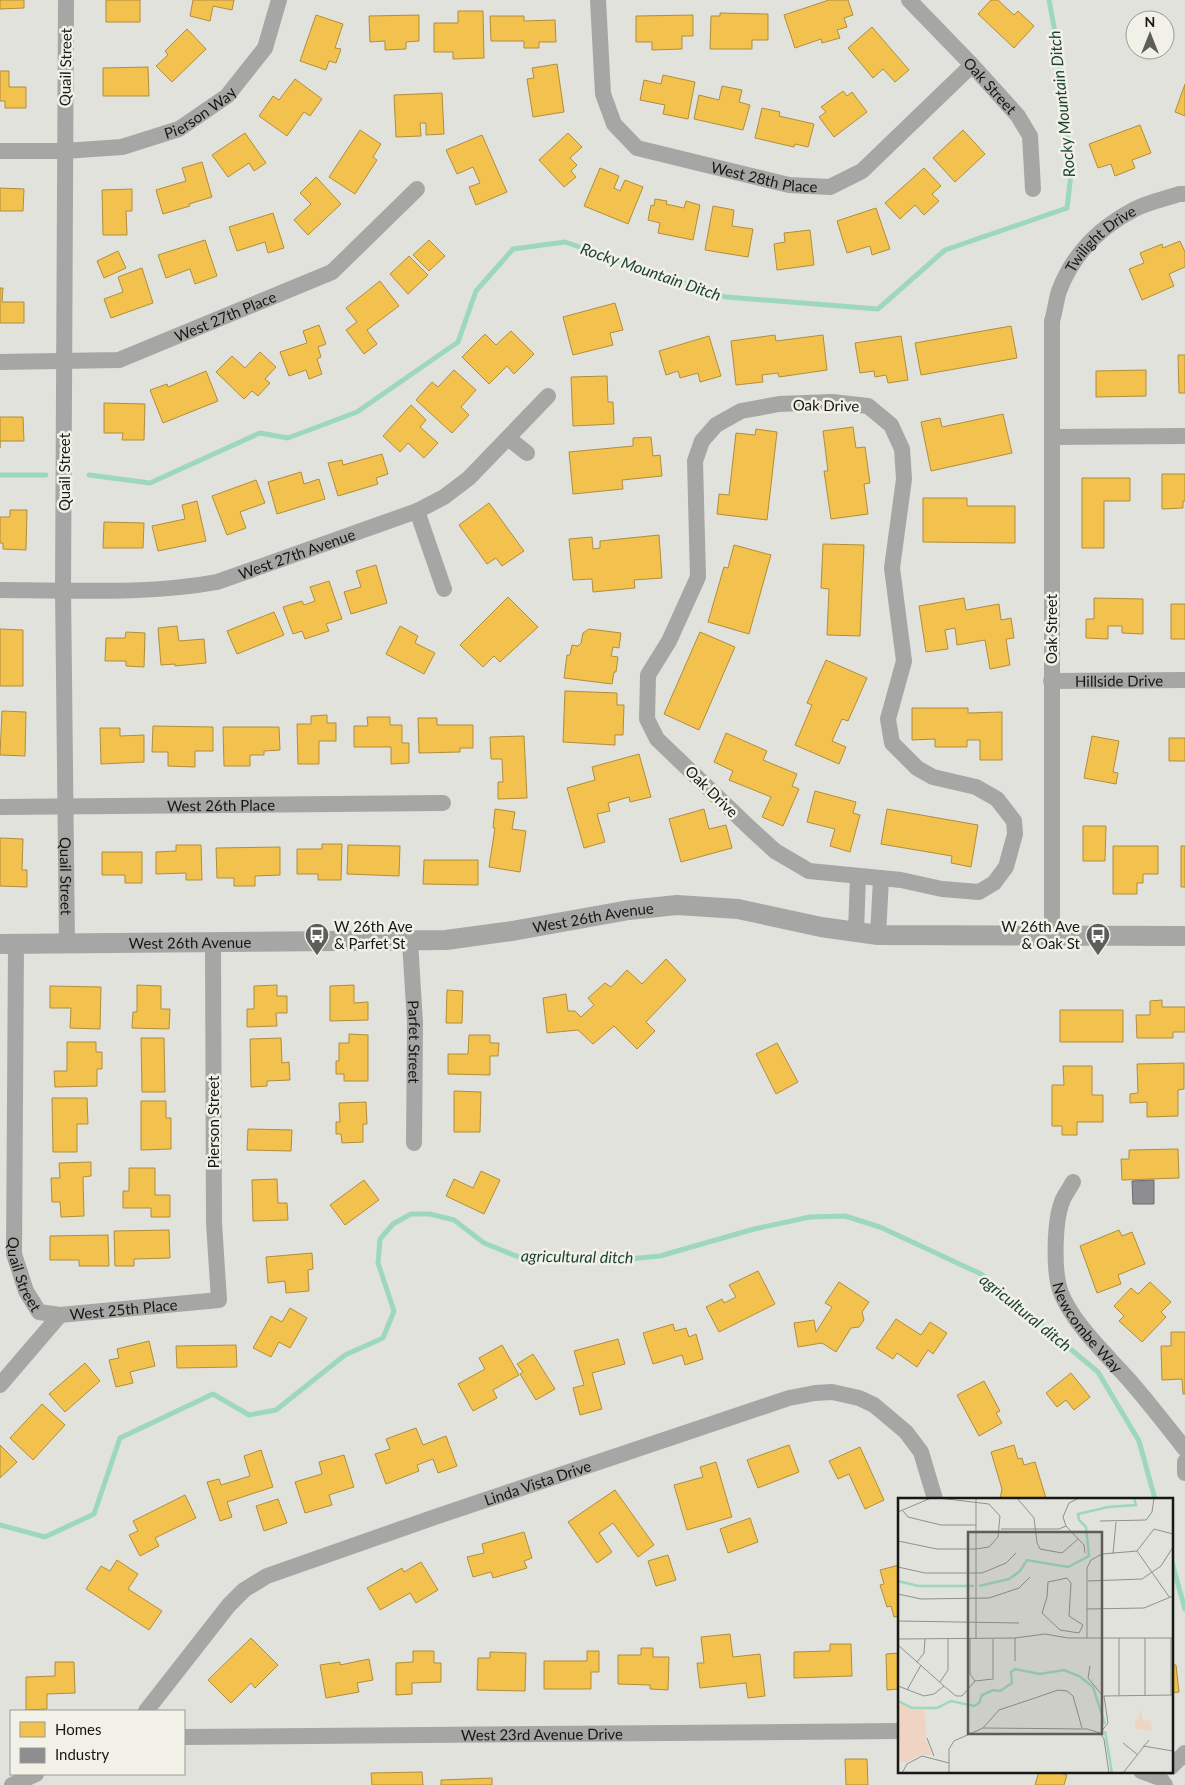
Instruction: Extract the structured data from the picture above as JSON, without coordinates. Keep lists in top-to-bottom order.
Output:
{
  "streets": {
    "street": [
      "Quail Street",
      "Oak Street",
      "Pierson Way",
      "West 28th Place",
      "Twilight Drive",
      "West 27th Place",
      "Oak Drive",
      "West 27th Avenue",
      "Hillside Drive",
      "West 26th Place",
      "West 26th Avenue",
      "Parfet Street",
      "Pierson Street",
      "West 25th Place",
      "Newcombe Way",
      "Linda Vista Drive",
      "West 23rd Avenue Drive"
    ]
  },
  "crossings": [
    ["Quail Street", "Pierson Way"],
    ["Quail Street", "West 27th Place"],
    ["Quail Street", "West 27th Avenue"],
    ["Quail Street", "West 26th Place"],
    ["Quail Street", "West 26th Avenue"],
    ["Quail Street", "West 25th Place"],
    ["Oak Street", "West 28th Place"],
    ["Oak Street", "Twilight Drive"],
    ["Oak Street", "Hillside Drive"],
    ["Oak Street", "West 26th Avenue"],
    ["West 26th Avenue", "Parfet Street"],
    ["West 26th Avenue", "Pierson Street"],
    ["Pierson Street", "West 25th Place"]
  ],
  "water": ["Rocky Mountain Ditch", "agricultural ditch"],
  "places": {
    "bus stop": ["W 26th Ave & Parfet St", "W 26th Ave & Oak St"]
  },
  "legend": ["Homes", "Industry"],
  "north": "top"
}
